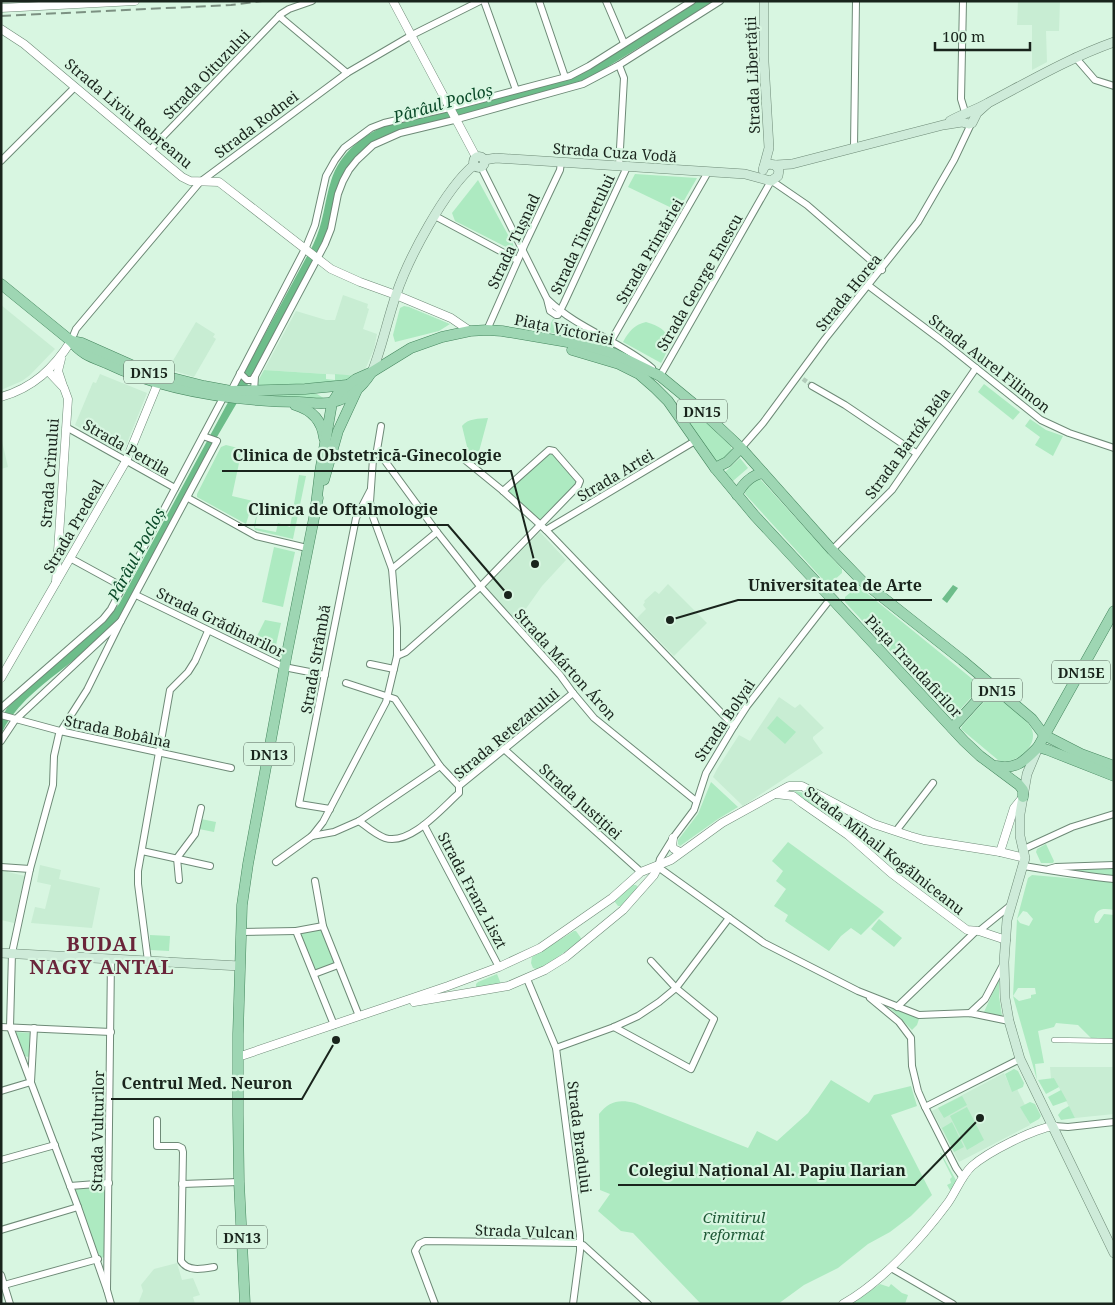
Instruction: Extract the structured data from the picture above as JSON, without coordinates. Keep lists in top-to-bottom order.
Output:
{
  "streets": {
    "main road": [
      "Strada Libertății",
      "Strada Cuza Vodă",
      "Piața Victoriei",
      "DN15",
      "Piața Trandafirilor",
      "DN15E",
      "DN13"
    ],
    "street": [
      "Strada Oituzului",
      "Strada Liviu Rebreanu",
      "Strada Rodnei",
      "Strada Tineretului",
      "Strada Tușnad",
      "Strada Primăriei",
      "Strada George Enescu",
      "Strada Horea",
      "Strada Aurel Filimon",
      "Strada Bartók Béla",
      "Strada Petrila",
      "Strada Crinului",
      "Strada Artei",
      "Strada Predeal",
      "Strada Grădinarilor",
      "Strada Strâmbă",
      "Strada Márton Áron",
      "Strada Bolyai",
      "Strada Bobâlna",
      "Strada Retezatului",
      "Strada Justiției",
      "Strada Mihail Kogălniceanu",
      "Strada Franz Liszt",
      "Strada Vulturilor",
      "Strada Bradului",
      "Strada Vulcan"
    ]
  },
  "crossings": [
    ["Strada Oituzului", "Strada Liviu Rebreanu"],
    ["Strada Libertății", "Strada Cuza Vodă"],
    ["Strada Libertății", "Strada George Enescu"],
    ["Strada Liviu Rebreanu", "Strada Rodnei"],
    ["Strada Liviu Rebreanu", "Piața Victoriei"],
    ["Strada Rodnei", "DN15"],
    ["Strada Cuza Vodă", "Strada Tineretului"],
    ["Strada Cuza Vodă", "Strada Tușnad"],
    ["Strada Cuza Vodă", "Strada Primăriei"],
    ["Strada Cuza Vodă", "Strada George Enescu"],
    ["Strada Cuza Vodă", "Strada Horea"],
    ["Strada Tușnad", "Piața Victoriei"],
    ["Strada Primăriei", "Piața Victoriei"],
    ["Strada George Enescu", "Piața Victoriei"],
    ["Strada George Enescu", "Piața Trandafirilor"],
    ["Strada Horea", "Strada Aurel Filimon"],
    ["Strada Horea", "Piața Trandafirilor"],
    ["Piața Victoriei", "DN15"],
    ["Piața Victoriei", "Piața Trandafirilor"],
    ["Piața Victoriei", "DN13"],
    ["Strada Aurel Filimon", "Strada Bartók Béla"],
    ["DN15", "Strada Predeal"],
    ["DN15", "Piața Trandafirilor"],
    ["DN15", "DN15E"],
    ["DN15", "DN13"],
    ["Strada Bartók Béla", "Piața Trandafirilor"],
    ["Strada Petrila", "Strada Crinului"],
    ["Strada Petrila", "Strada Predeal"],
    ["Strada Crinului", "Strada Predeal"],
    ["Strada Artei", "Piața Trandafirilor"],
    ["Strada Grădinarilor", "Strada Strâmbă"],
    ["Strada Grădinarilor", "DN13"],
    ["Strada Strâmbă", "Strada Retezatului"],
    ["Strada Márton Áron", "Strada Bolyai"],
    ["Strada Márton Áron", "Strada Retezatului"],
    ["Piața Trandafirilor", "DN15E"],
    ["Piața Trandafirilor", "Strada Bolyai"],
    ["Strada Bolyai", "Strada Justiției"],
    ["Strada Bolyai", "Strada Mihail Kogălniceanu"],
    ["Strada Bolyai", "Strada Franz Liszt"],
    ["Strada Bolyai", "Strada Bradului"],
    ["Strada Retezatului", "Strada Justiției"],
    ["Strada Retezatului", "Strada Franz Liszt"],
    ["Strada Bradului", "Strada Vulcan"]
  ],
  "districts": ["BUDAI NAGY ANTAL"],
  "water": ["Pârâul Pocloș"],
  "parks": ["Cimitirul reformat"],
  "places": [
    "Clinica de Obstetrică-Ginecologie",
    "Clinica de Oftalmologie",
    "Universitatea de Arte",
    "Centrul Med. Neuron",
    "Colegiul Național Al. Papiu Ilarian"
  ],
  "scale_bar": "100 m"
}
